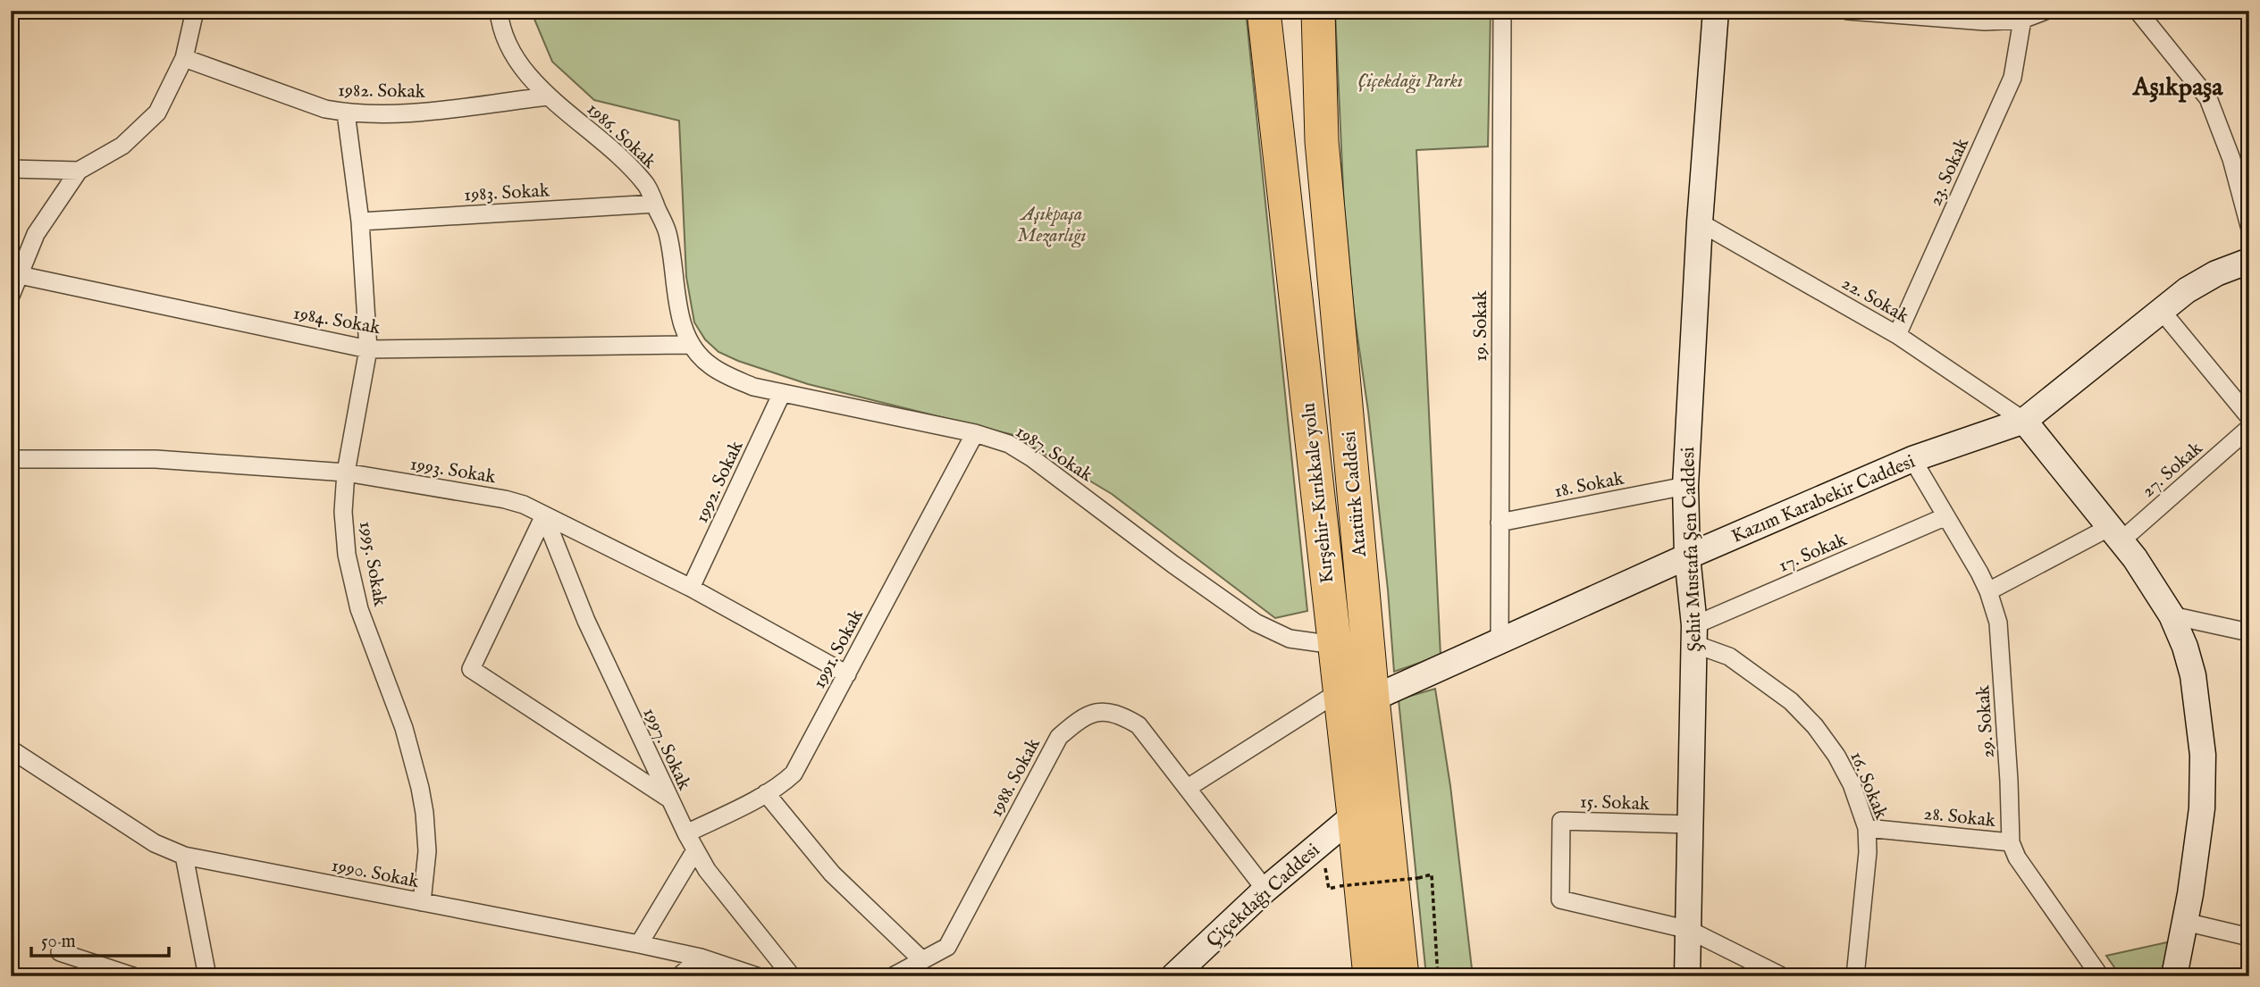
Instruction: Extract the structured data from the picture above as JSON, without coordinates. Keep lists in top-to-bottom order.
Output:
{
  "streets": {
    "highway": ["Kırşehir-Kırıkkale yolu", "Atatürk Caddesi"],
    "street": [
      "1982. Sokak",
      "1986. Sokak",
      "23. Sokak",
      "1983. Sokak",
      "22. Sokak",
      "1984. Sokak",
      "19. Sokak",
      "1987. Sokak",
      "27. Sokak",
      "1993. Sokak",
      "1992. Sokak",
      "18. Sokak",
      "Kazım Karabekir Caddesi",
      "Şehit Mustafa Şen Caddesi",
      "17. Sokak",
      "1995. Sokak",
      "1991. Sokak",
      "29. Sokak",
      "1997. Sokak",
      "1988. Sokak",
      "16. Sokak",
      "15. Sokak",
      "28. Sokak",
      "1990. Sokak",
      "Çiçekdağı Caddesi"
    ]
  },
  "crossings": [
    ["1982. Sokak", "1986. Sokak"],
    ["1982. Sokak", "1995. Sokak"],
    ["1986. Sokak", "1983. Sokak"],
    ["1986. Sokak", "1984. Sokak"],
    ["1986. Sokak", "1987. Sokak"],
    ["23. Sokak", "22. Sokak"],
    ["1983. Sokak", "1995. Sokak"],
    ["22. Sokak", "Kazım Karabekir Caddesi"],
    ["22. Sokak", "Şehit Mustafa Şen Caddesi"],
    ["1984. Sokak", "1987. Sokak"],
    ["1984. Sokak", "1995. Sokak"],
    ["19. Sokak", "18. Sokak"],
    ["19. Sokak", "Kazım Karabekir Caddesi"],
    ["1987. Sokak", "1992. Sokak"],
    ["1987. Sokak", "Kırşehir-Kırıkkale yolu"],
    ["1987. Sokak", "1991. Sokak"],
    ["27. Sokak", "29. Sokak"],
    ["1993. Sokak", "1992. Sokak"],
    ["1993. Sokak", "1995. Sokak"],
    ["1993. Sokak", "1991. Sokak"],
    ["1993. Sokak", "1997. Sokak"],
    ["18. Sokak", "Şehit Mustafa Şen Caddesi"],
    ["Kırşehir-Kırıkkale yolu", "Çiçekdağı Caddesi"],
    ["Atatürk Caddesi", "Kazım Karabekir Caddesi"],
    ["Kazım Karabekir Caddesi", "Şehit Mustafa Şen Caddesi"],
    ["Kazım Karabekir Caddesi", "29. Sokak"],
    ["Şehit Mustafa Şen Caddesi", "17. Sokak"],
    ["Şehit Mustafa Şen Caddesi", "16. Sokak"],
    ["Şehit Mustafa Şen Caddesi", "15. Sokak"],
    ["17. Sokak", "29. Sokak"],
    ["17. Sokak", "16. Sokak"],
    ["1995. Sokak", "1990. Sokak"],
    ["1991. Sokak", "1997. Sokak"],
    ["29. Sokak", "28. Sokak"],
    ["1988. Sokak", "Çiçekdağı Caddesi"],
    ["16. Sokak", "28. Sokak"]
  ],
  "districts": ["Aşıkpaşa"],
  "parks": ["Çiçekdağı Parkı", "Aşıkpaşa Mezarlığı"],
  "scale_bar": "50 m"
}
